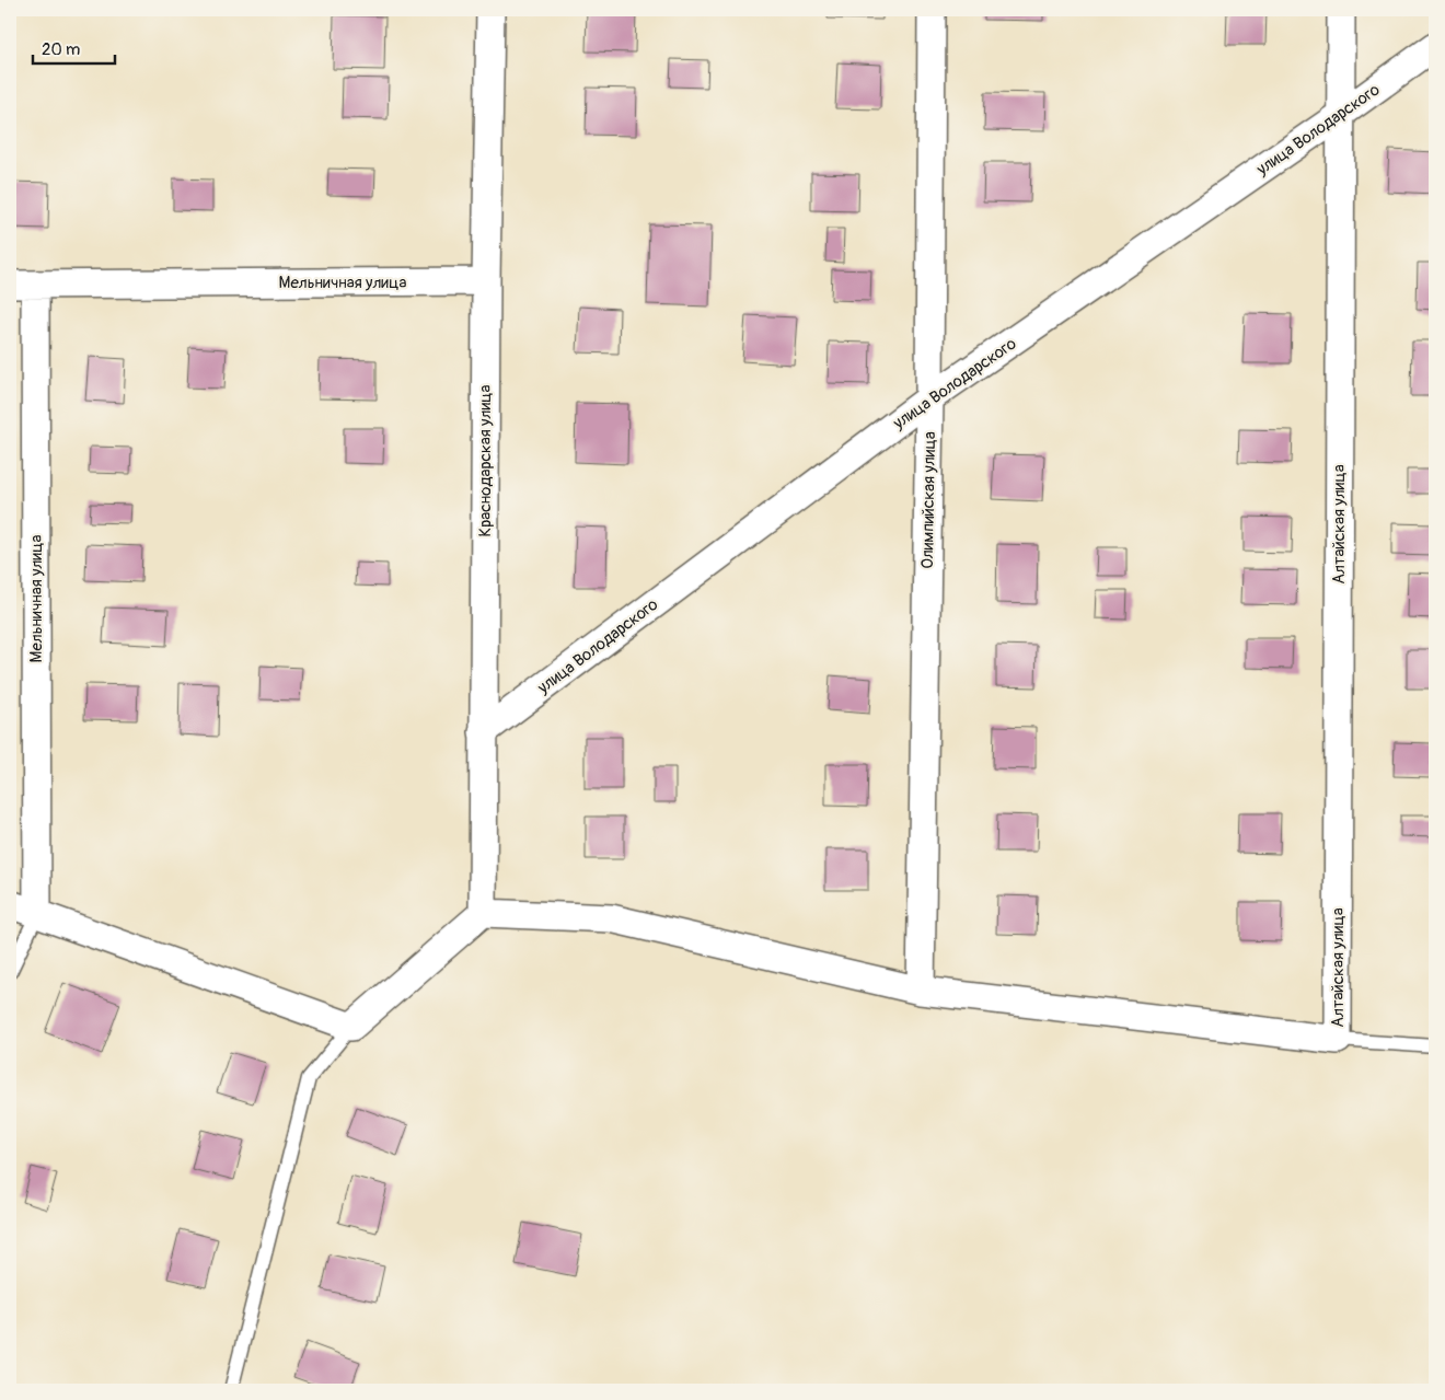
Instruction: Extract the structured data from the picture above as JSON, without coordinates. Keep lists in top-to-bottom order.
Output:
{
  "streets": {
    "street": [
      "улица Володарского",
      "Мельничная улица",
      "Краснодарская улица",
      "Олимпийская улица",
      "Алтайская улица"
    ]
  },
  "crossings": [
    ["улица Володарского", "Краснодарская улица"],
    ["улица Володарского", "Олимпийская улица"],
    ["улица Володарского", "Алтайская улица"],
    ["Мельничная улица", "Краснодарская улица"]
  ],
  "scale_bar": "20 m"
}
